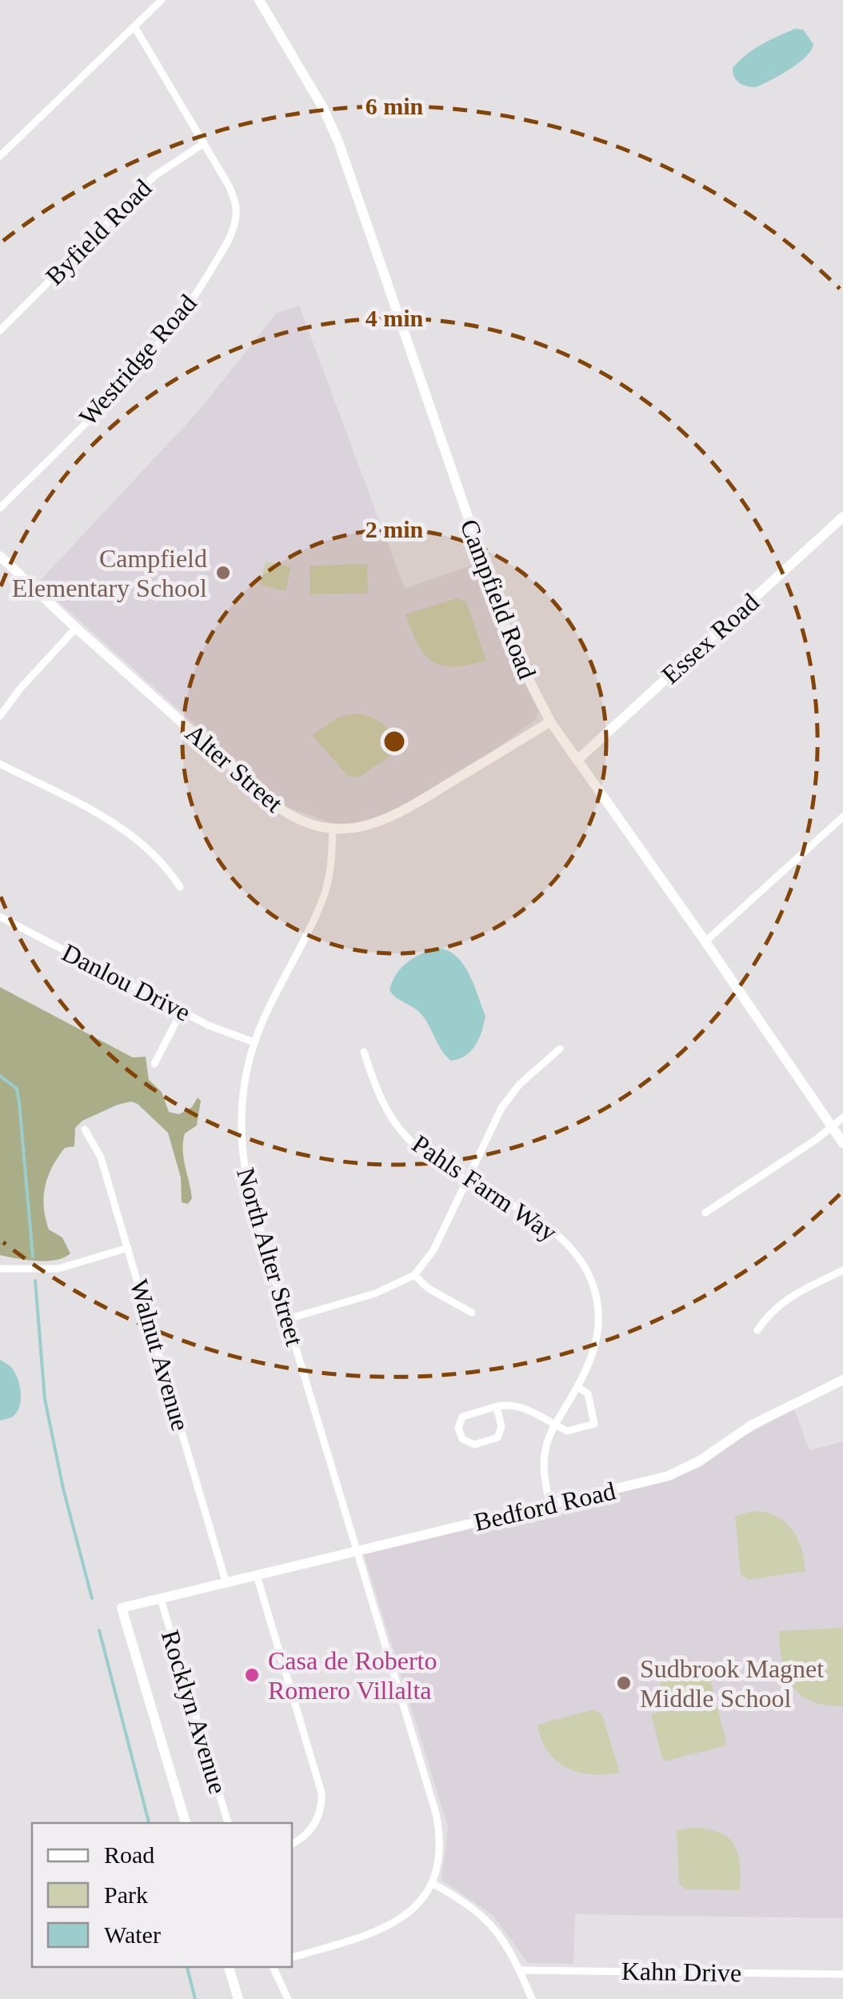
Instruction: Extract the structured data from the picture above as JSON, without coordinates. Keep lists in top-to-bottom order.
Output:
{
  "streets": {
    "street": [
      "Byfield Road",
      "Westridge Road",
      "Campfield Road",
      "Essex Road",
      "Alter Street",
      "Danlou Drive",
      "Pahls Farm Way",
      "North Alter Street",
      "Walnut Avenue",
      "Bedford Road",
      "Rocklyn Avenue",
      "Kahn Drive"
    ]
  },
  "crossings": [
    ["Byfield Road", "Westridge Road"],
    ["Campfield Road", "Essex Road"],
    ["Campfield Road", "Alter Street"],
    ["Alter Street", "North Alter Street"],
    ["Danlou Drive", "North Alter Street"],
    ["Pahls Farm Way", "Bedford Road"],
    ["North Alter Street", "Bedford Road"],
    ["Walnut Avenue", "Bedford Road"],
    ["Bedford Road", "Rocklyn Avenue"]
  ],
  "places": ["Campfield Elementary School", "Casa de Roberto Romero Villalta", "Sudbrook Magnet Middle School"],
  "legend": ["Road", "Park", "Water"],
  "rings": ["6 min", "4 min", "2 min"]
}
